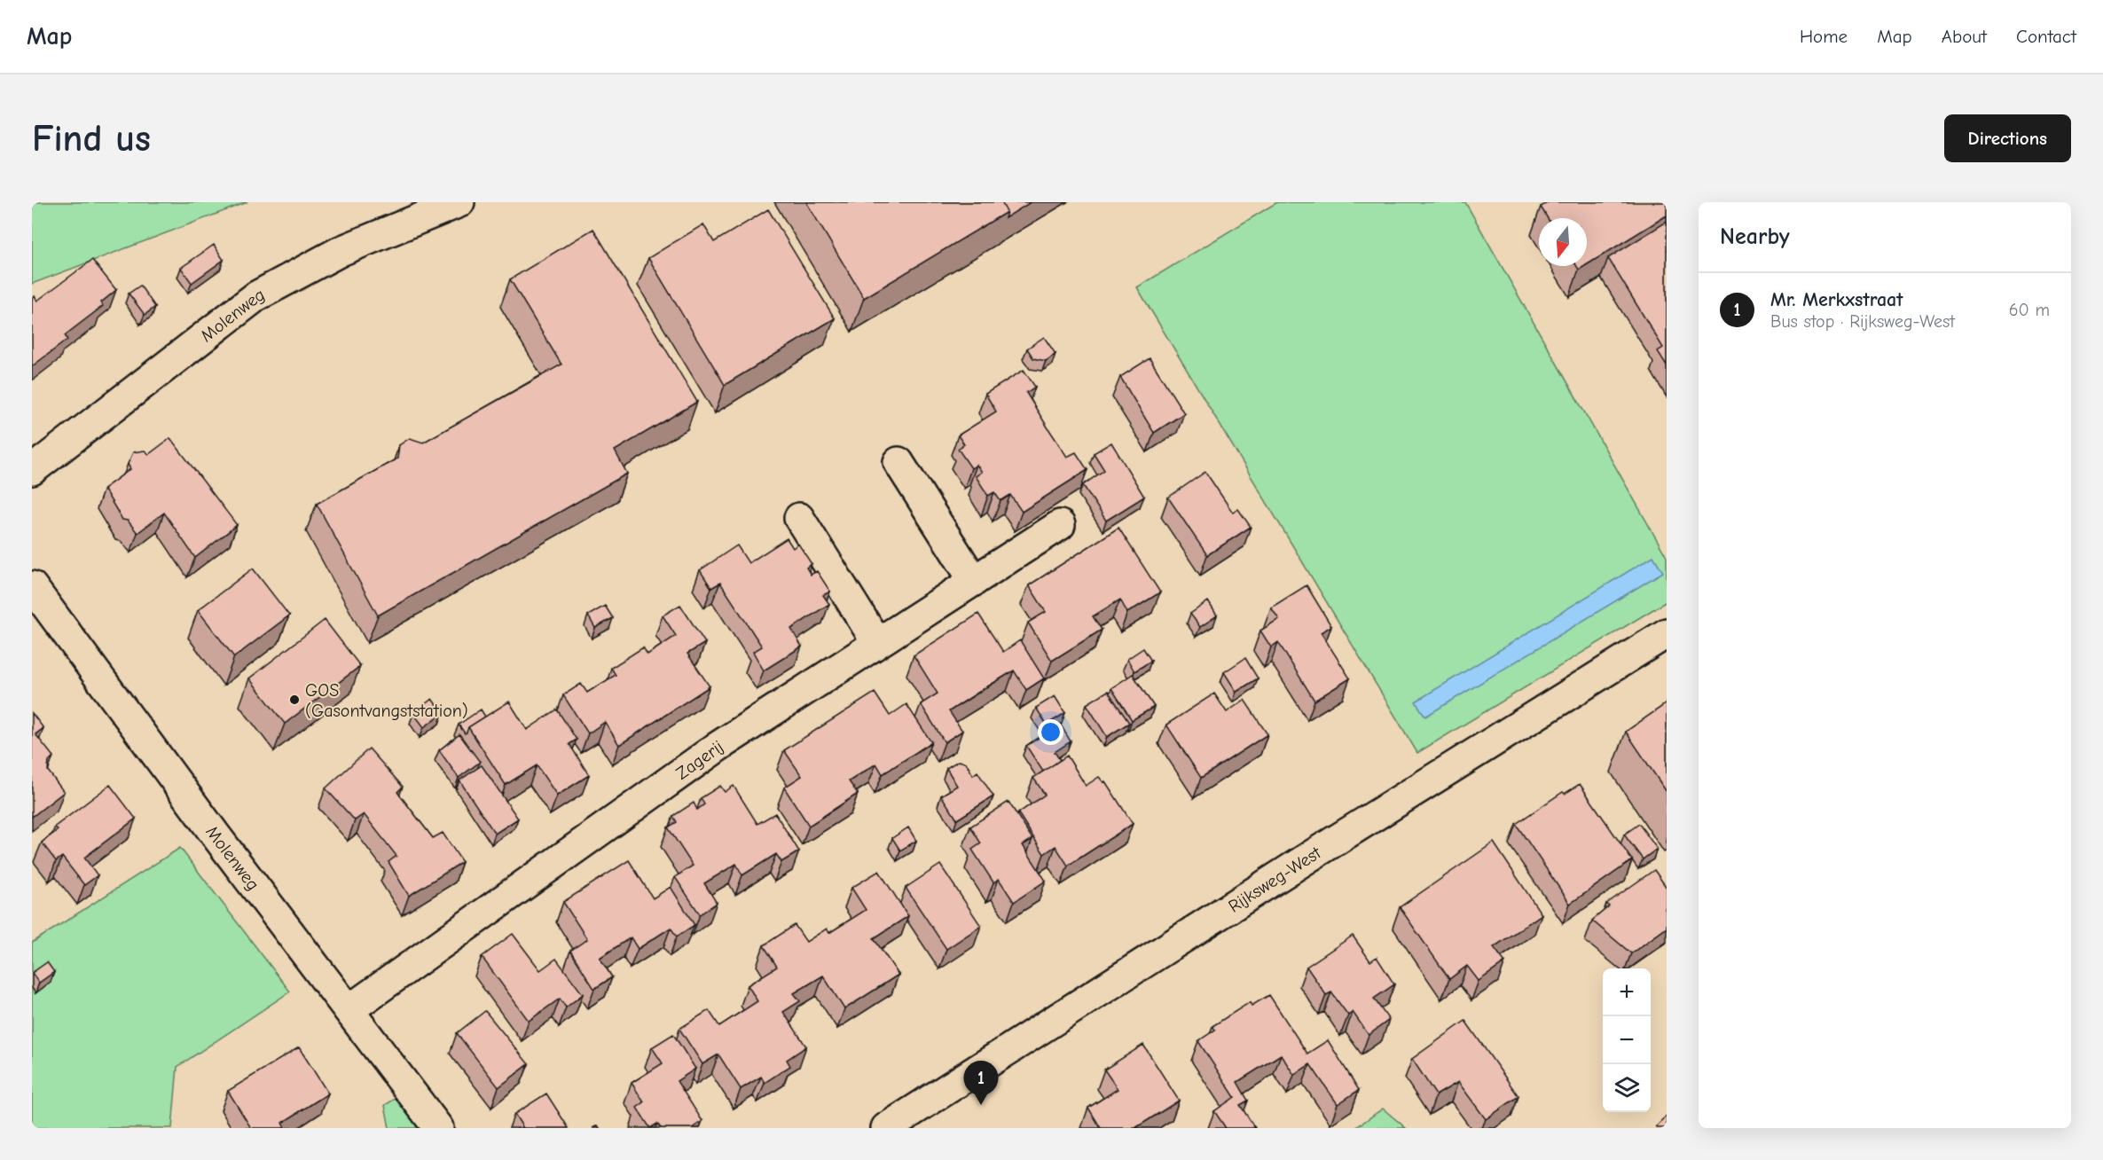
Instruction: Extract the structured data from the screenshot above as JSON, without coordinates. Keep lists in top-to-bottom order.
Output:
{
  "streets": {
    "street": ["Molenweg", "Zagerij", "Rijksweg-West"]
  },
  "crossings": [
    ["Molenweg", "Zagerij"]
  ],
  "places": ["GOS (Gasontvangststation)"],
  "north": "bottom",
  "page": {
    "header": "Map",
    "nav": [
      "Home",
      "Map",
      "About",
      "Contact"
    ],
    "buttons": "Directions",
    "title": "Find us",
    "heading": "Nearby",
    "list": [
      {
        "mark": "1",
        "name": "Mr. Merkxstraat",
        "note": "Bus stop · Rijksweg-West",
        "value": "60 m"
      }
    ],
    "map_buttons": ["+", "−"],
    "pins": "1"
  }
}
